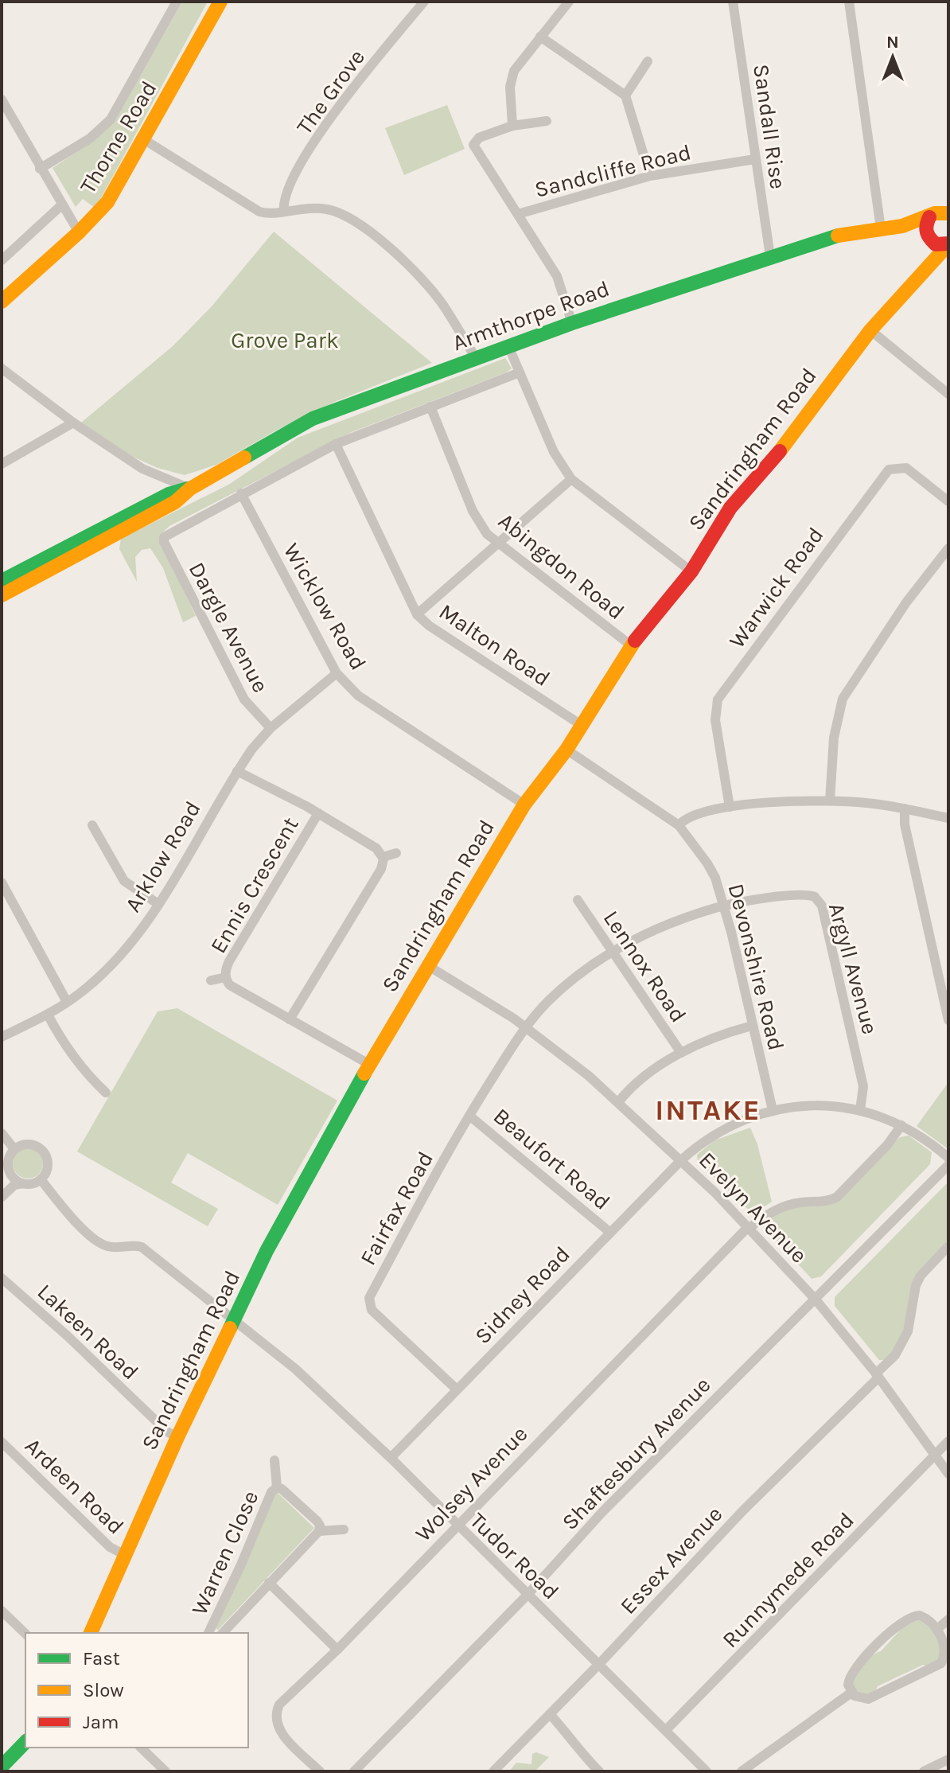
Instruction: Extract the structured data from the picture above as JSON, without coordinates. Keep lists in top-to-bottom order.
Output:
{
  "streets": {
    "street": [
      "The Grove",
      "Sandall Rise",
      "Thorne Road",
      "Sandcliffe Road",
      "Armthorpe Road",
      "Sandringham Road",
      "Abingdon Road",
      "Warwick Road",
      "Wicklow Road",
      "Dargle Avenue",
      "Malton Road",
      "Arklow Road",
      "Ennis Crescent",
      "Lennox Road",
      "Devonshire Road",
      "Argyll Avenue",
      "Beaufort Road",
      "Evelyn Avenue",
      "Fairfax Road",
      "Sidney Road",
      "Lakeen Road",
      "Shaftesbury Avenue",
      "Wolsey Avenue",
      "Ardeen Road",
      "Warren Close",
      "Tudor Road",
      "Essex Avenue",
      "Runnymede Road"
    ]
  },
  "crossings": [
    ["Sandall Rise", "Sandcliffe Road"],
    ["Sandall Rise", "Armthorpe Road"],
    ["Armthorpe Road", "Sandringham Road"],
    ["Sandringham Road", "Abingdon Road"],
    ["Sandringham Road", "Wicklow Road"],
    ["Sandringham Road", "Malton Road"],
    ["Sandringham Road", "Ennis Crescent"],
    ["Sandringham Road", "Devonshire Road"],
    ["Sandringham Road", "Evelyn Avenue"],
    ["Sandringham Road", "Lakeen Road"],
    ["Sandringham Road", "Ardeen Road"],
    ["Sandringham Road", "Tudor Road"],
    ["Wicklow Road", "Dargle Avenue"],
    ["Wicklow Road", "Arklow Road"],
    ["Dargle Avenue", "Arklow Road"],
    ["Lennox Road", "Argyll Avenue"],
    ["Devonshire Road", "Argyll Avenue"],
    ["Devonshire Road", "Sidney Road"],
    ["Argyll Avenue", "Evelyn Avenue"],
    ["Argyll Avenue", "Fairfax Road"],
    ["Argyll Avenue", "Sidney Road"],
    ["Beaufort Road", "Fairfax Road"],
    ["Beaufort Road", "Sidney Road"],
    ["Evelyn Avenue", "Fairfax Road"],
    ["Evelyn Avenue", "Sidney Road"],
    ["Evelyn Avenue", "Shaftesbury Avenue"],
    ["Evelyn Avenue", "Wolsey Avenue"],
    ["Evelyn Avenue", "Essex Avenue"],
    ["Evelyn Avenue", "Runnymede Road"],
    ["Fairfax Road", "Sidney Road"],
    ["Sidney Road", "Wolsey Avenue"],
    ["Sidney Road", "Tudor Road"],
    ["Shaftesbury Avenue", "Tudor Road"],
    ["Wolsey Avenue", "Tudor Road"],
    ["Tudor Road", "Essex Avenue"],
    ["Tudor Road", "Runnymede Road"]
  ],
  "districts": ["INTAKE"],
  "parks": ["Grove Park"],
  "legend": ["Fast", "Slow", "Jam"],
  "north": "top"
}
